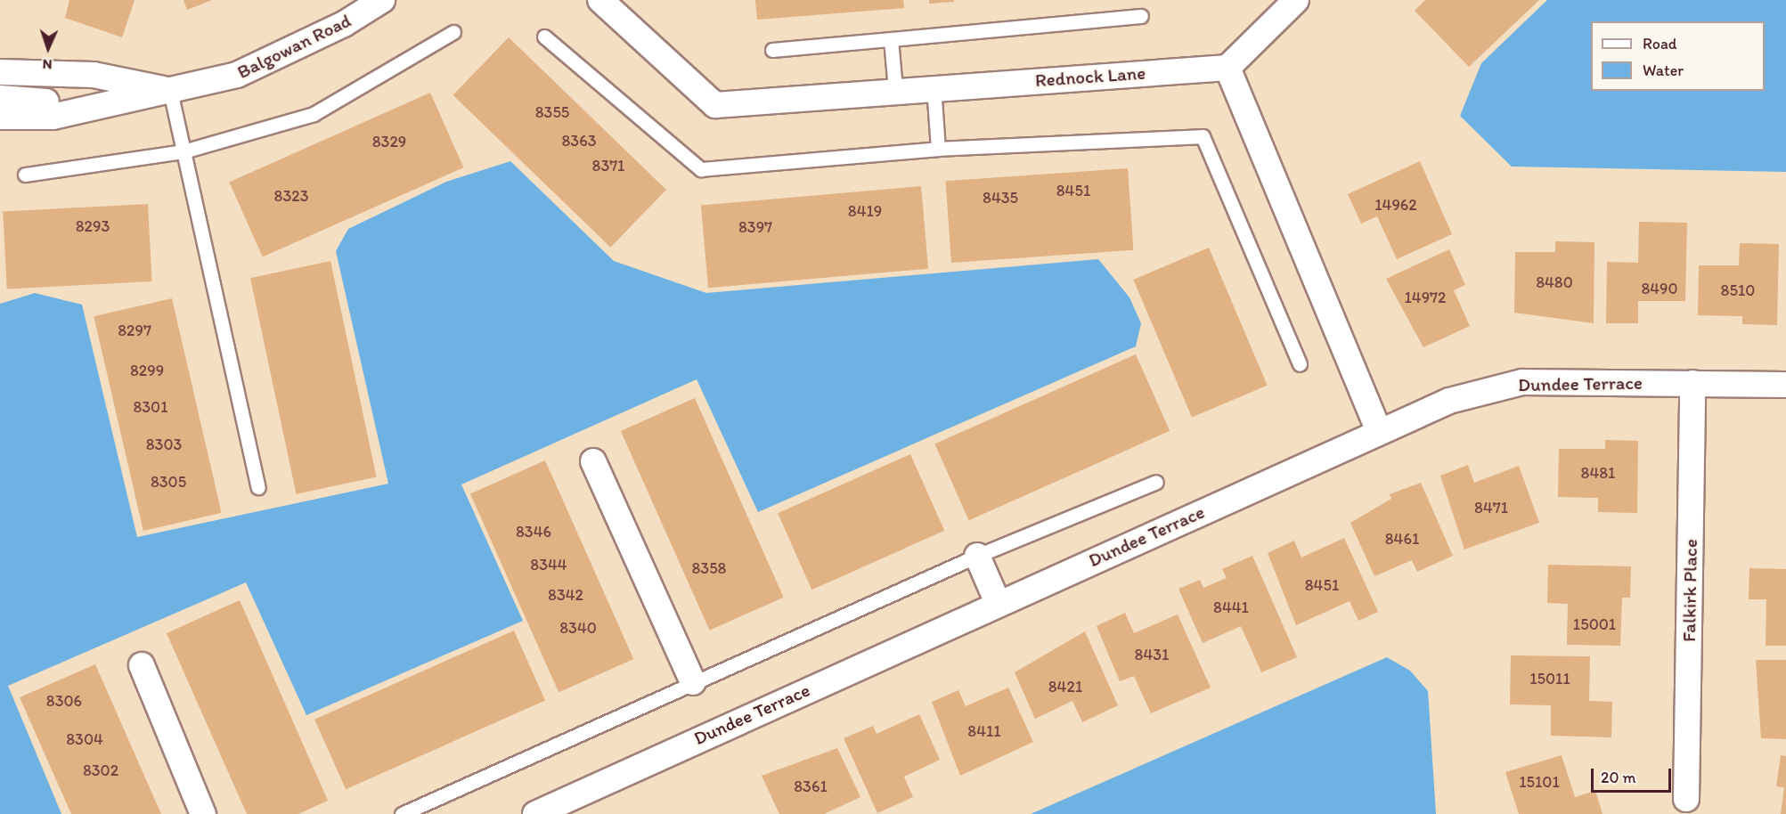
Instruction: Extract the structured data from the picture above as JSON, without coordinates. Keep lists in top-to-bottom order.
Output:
{
  "streets": {
    "street": [
      "Balgowan Road",
      "Rednock Lane",
      "Dundee Terrace",
      "Falkirk Place"
    ]
  },
  "crossings": [
    ["Dundee Terrace", "Falkirk Place"]
  ],
  "house_numbers": [
    "8355",
    "8363",
    "8329",
    "8371",
    "8451",
    "8323",
    "8435",
    "14962",
    "8419",
    "8293",
    "8397",
    "8480",
    "8490",
    "8510",
    "14972",
    "8297",
    "8299",
    "8301",
    "8303",
    "8481",
    "8305",
    "8471",
    "8346",
    "8461",
    "8344",
    "8358",
    "8451",
    "8342",
    "8441",
    "15001",
    "8340",
    "8431",
    "15011",
    "8421",
    "8306",
    "8411",
    "8304",
    "8302",
    "15101",
    "8361"
  ],
  "legend": ["Road", "Water"],
  "scale_bar": "20 m",
  "north": "bottom"
}
